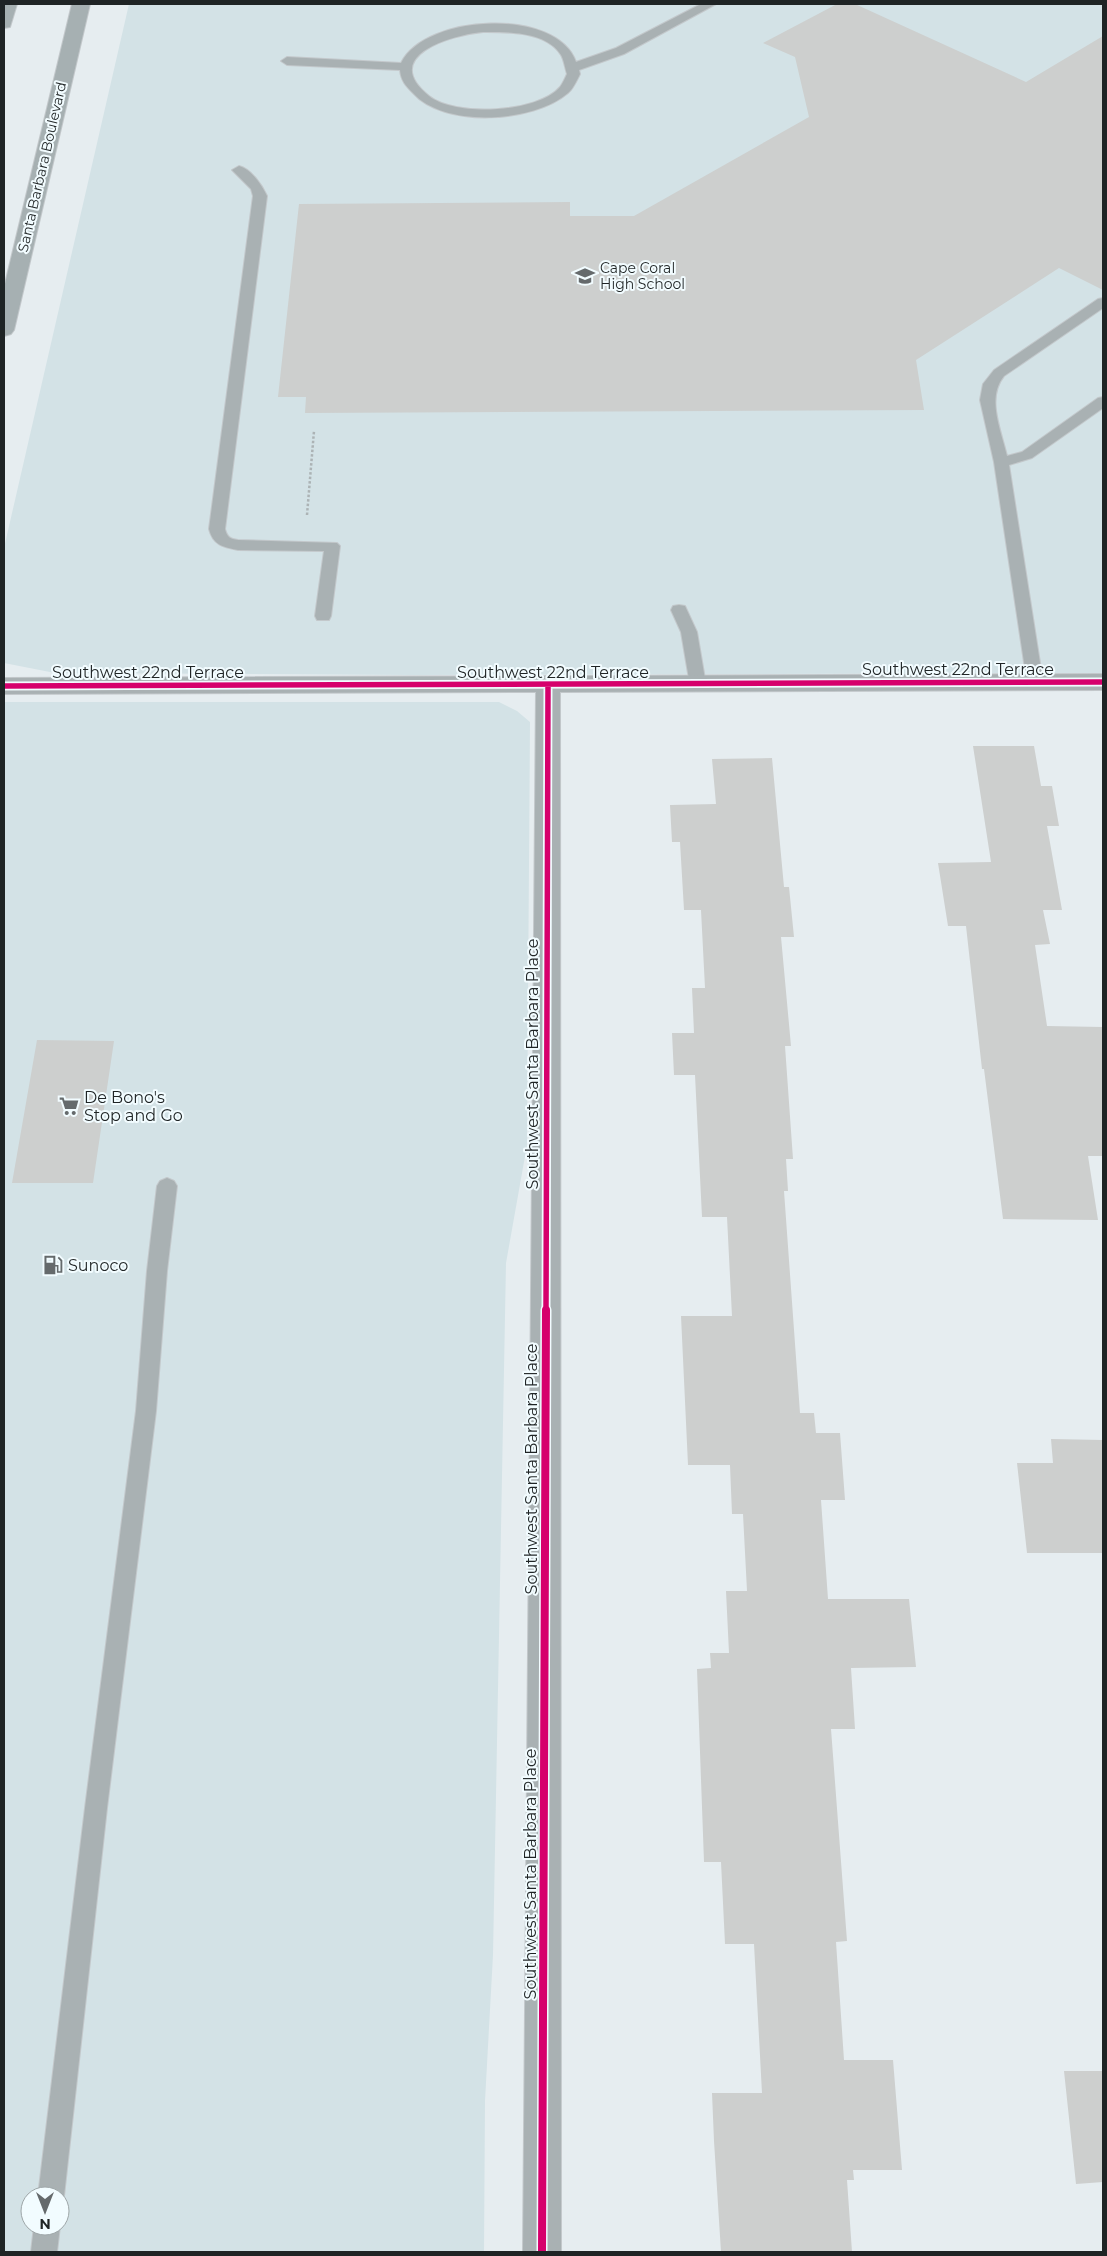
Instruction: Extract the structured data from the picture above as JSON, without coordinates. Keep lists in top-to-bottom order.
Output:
{
  "streets": {
    "main road": ["Santa Barbara Boulevard"],
    "street": ["Southwest 22nd Terrace", "Southwest Santa Barbara Place"]
  },
  "crossings": [
    ["Southwest 22nd Terrace", "Southwest Santa Barbara Place"]
  ],
  "places": {
    "school or university": ["Cape Coral High School"],
    "supermarket": ["De Bono's Stop and Go"],
    "fuel station": ["Sunoco"]
  },
  "north": "bottom"
}
